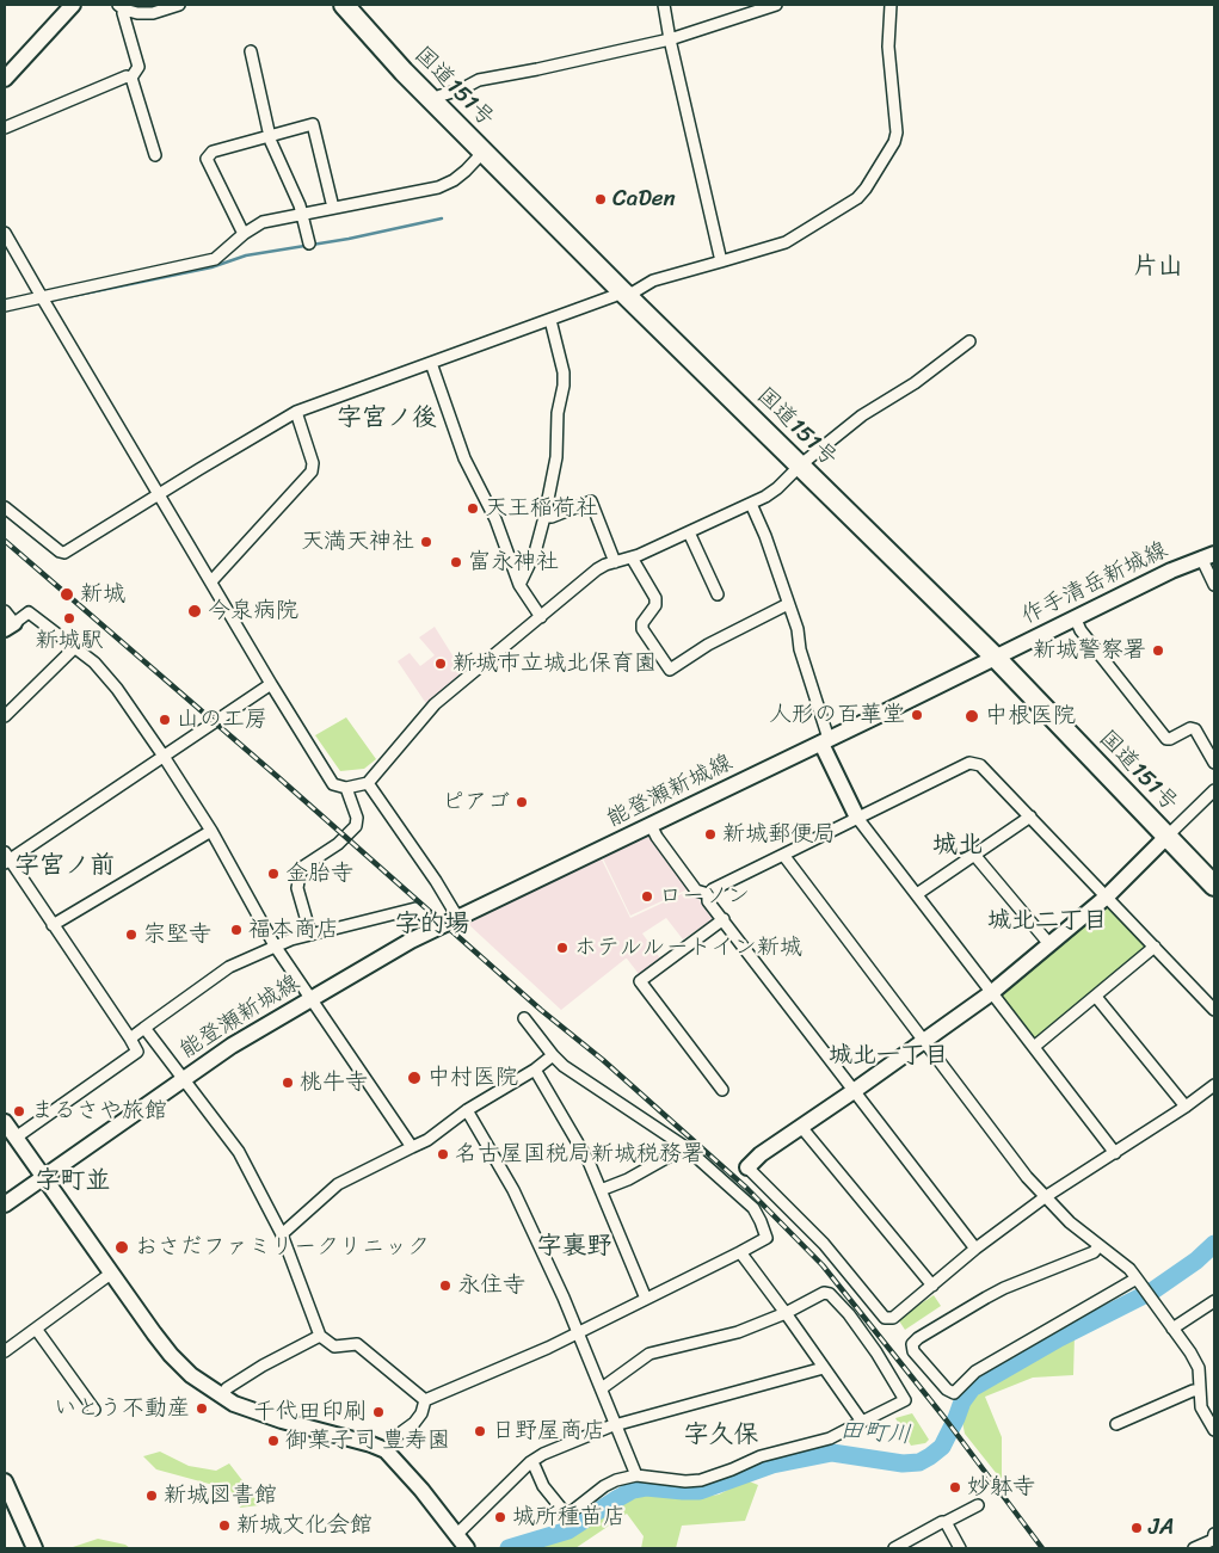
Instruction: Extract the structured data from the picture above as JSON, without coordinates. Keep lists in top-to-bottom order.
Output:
{
  "streets": {
    "highway": ["国道151号"],
    "main road": ["作手清岳新城線", "能登瀬新城線"]
  },
  "crossings": [
    ["国道151号", "作手清岳新城線"],
    ["国道151号", "能登瀬新城線"],
    ["作手清岳新城線", "能登瀬新城線"]
  ],
  "districts": [
    "片山",
    "字宮ノ後",
    "城北",
    "字宮ノ前",
    "城北二丁目",
    "字的場",
    "城北一丁目",
    "字町並",
    "字裏野",
    "字久保"
  ],
  "water": ["田町川"],
  "places": [
    "CaDen",
    "天王稲荷社",
    "天満天神社",
    "富永神社",
    "新城",
    "今泉病院",
    "新城駅",
    "新城警察署",
    "新城市立城北保育園",
    "人形の百華堂",
    "中根医院",
    "山の工房",
    "ピアゴ",
    "新城郵便局",
    "金胎寺",
    "ローソン",
    "福本商店",
    "宗堅寺",
    "ホテルルートイン新城",
    "中村医院",
    "桃牛寺",
    "まるさや旅館",
    "名古屋国税局新城税務署",
    "おさだファミリークリニック",
    "永住寺",
    "いとう不動産",
    "千代田印刷",
    "日野屋商店",
    "御菓子司 豊寿園",
    "妙躰寺",
    "新城図書館",
    "城所種苗店",
    "新城文化会館",
    "JA"
  ]
}
